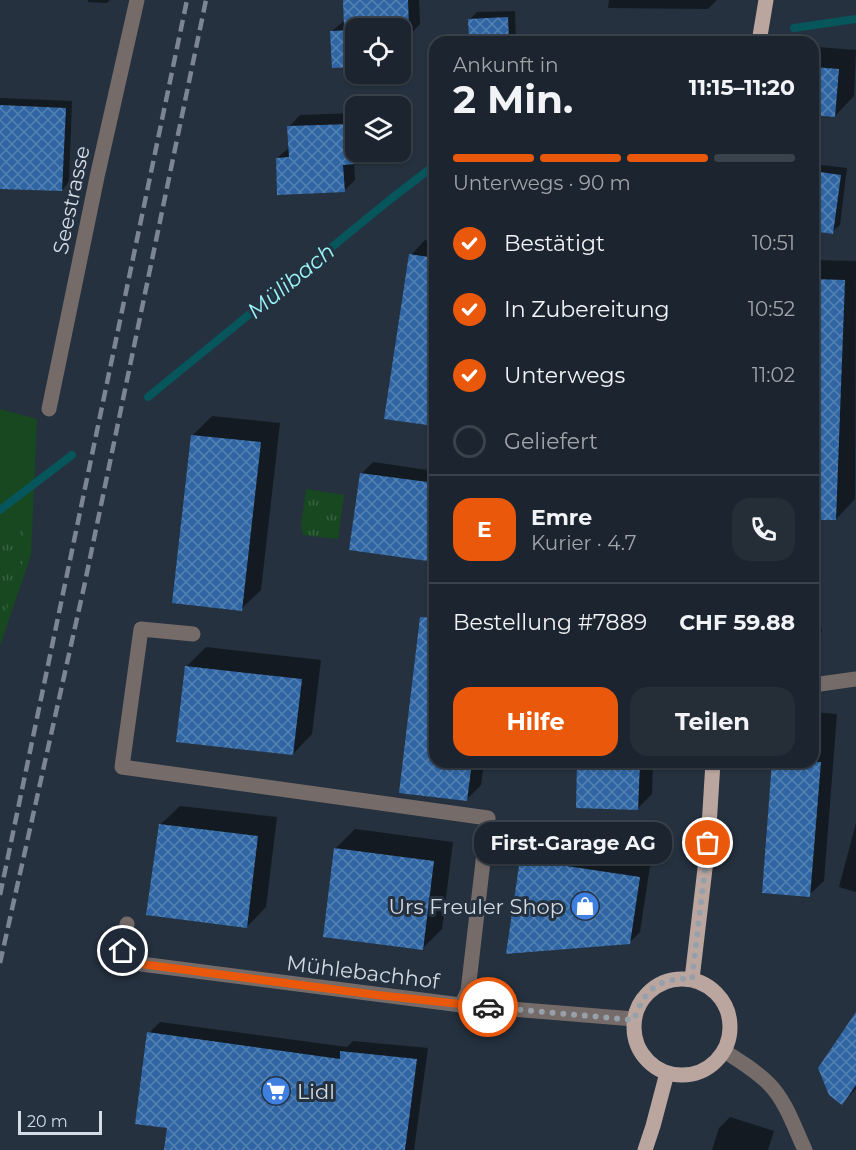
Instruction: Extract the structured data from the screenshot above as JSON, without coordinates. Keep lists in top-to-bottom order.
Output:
{
  "streets": {
    "street": ["Seestrasse", "Mühlebachhof"]
  },
  "water": ["Mülibach"],
  "places": {
    "other": ["First-Garage AG"],
    "shop": ["Urs Freuler Shop"],
    "supermarket": ["Lidl"]
  },
  "scale_bar": "20 m",
  "page": {
    "heading": ["2 Min.", "Ankunft in", "11:15–11:20"],
    "panel": [
      "Emre",
      "Kurier · 4.7",
      "Bestellung #7889",
      "CHF 59.88"
    ],
    "bar": "Unterwegs · 90 m",
    "list": [
      ["Bestätigt", "10:51"],
      ["In Zubereitung", "10:52"],
      ["Unterwegs", "11:02"],
      "Geliefert"
    ],
    "round": "E",
    "buttons": ["Hilfe", "Teilen"],
    "bubble": "First-Garage AG",
    "scale": "20 m"
  }
}
